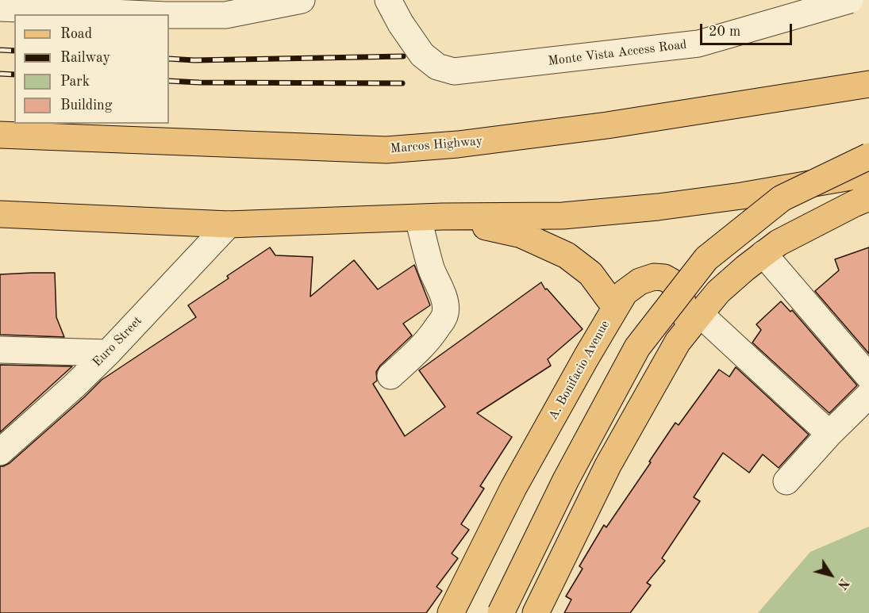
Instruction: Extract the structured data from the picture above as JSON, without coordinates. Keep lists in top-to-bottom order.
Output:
{
  "streets": {
    "main road": ["Marcos Highway", "A. Bonifacio Avenue"],
    "street": ["Monte Vista Access Road", "Euro Street"]
  },
  "legend": [
    "Road",
    "Railway",
    "Park",
    "Building"
  ],
  "scale_bar": "20 m",
  "north": "bottom right"
}
